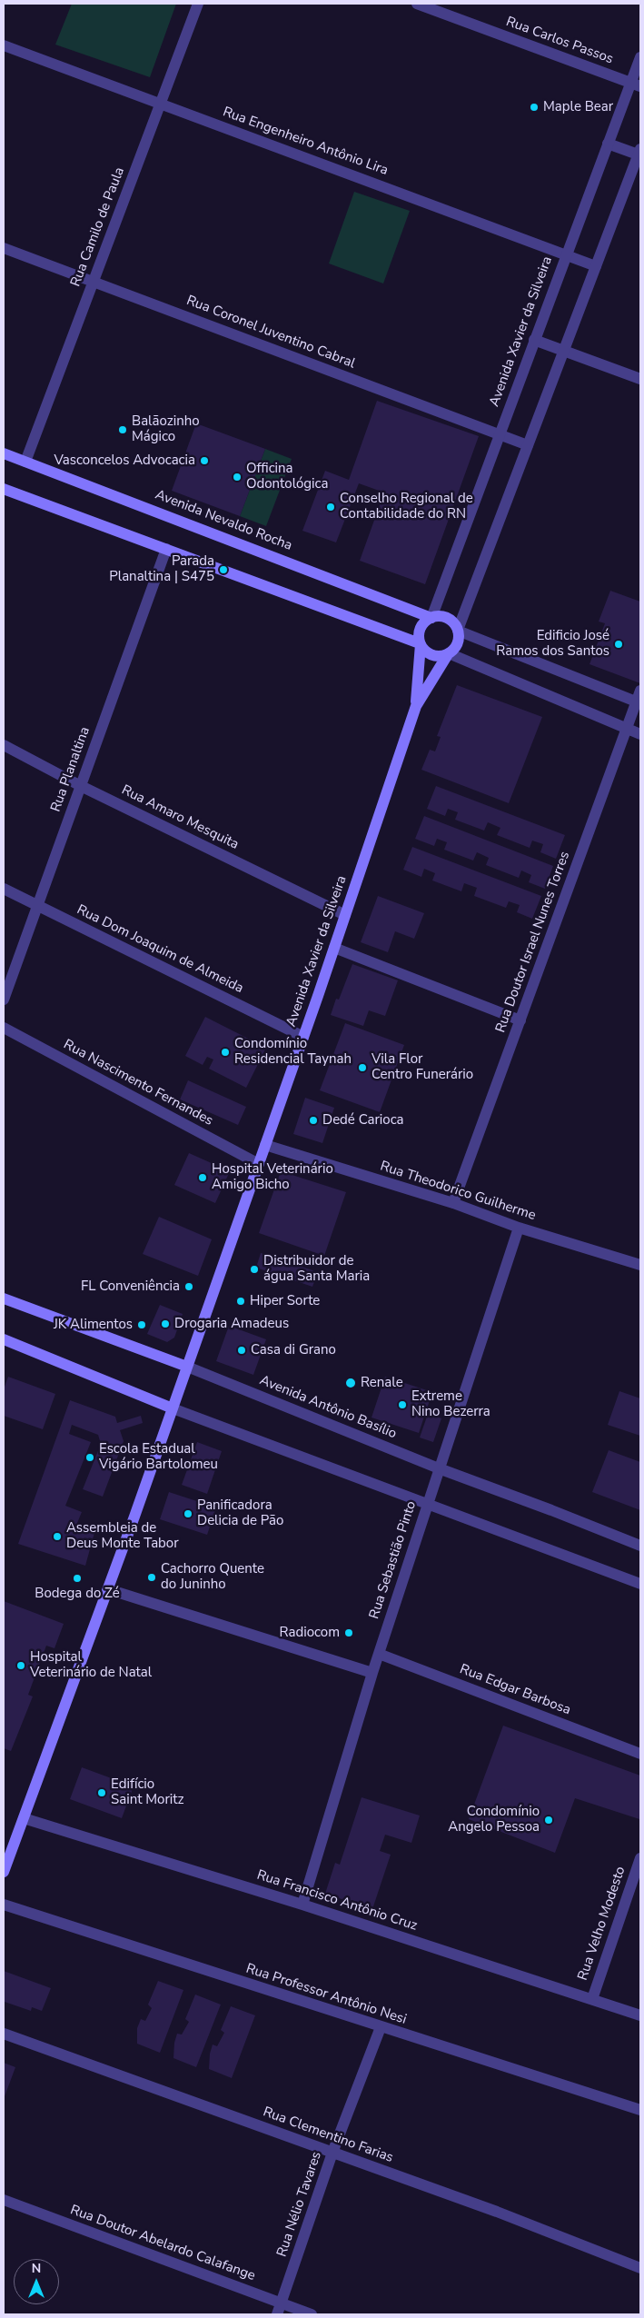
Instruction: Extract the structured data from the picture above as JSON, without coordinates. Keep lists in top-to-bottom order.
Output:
{
  "streets": {
    "main road": ["Avenida Xavier da Silveira", "Avenida Nevaldo Rocha", "Avenida Antônio Basílio"],
    "street": [
      "Rua Carlos Passos",
      "Rua Engenheiro Antônio Lira",
      "Rua Camilo de Paula",
      "Rua Coronel Juventino Cabral",
      "Rua Planaltina",
      "Rua Amaro Mesquita",
      "Rua Doutor Israel Nunes Torres",
      "Rua Dom Joaquim de Almeida",
      "Rua Nascimento Fernandes",
      "Rua Theodorico Guilherme",
      "Rua Sebastião Pinto",
      "Rua Edgar Barbosa",
      "Rua Francisco Antônio Cruz",
      "Rua Velho Modesto",
      "Rua Professor Antônio Nesi",
      "Rua Clementino Farias",
      "Rua Nélio Tavares",
      "Rua Doutor Abelardo Calafange"
    ]
  },
  "crossings": [
    ["Rua Carlos Passos", "Avenida Xavier da Silveira"],
    ["Rua Engenheiro Antônio Lira", "Rua Camilo de Paula"],
    ["Rua Engenheiro Antônio Lira", "Avenida Xavier da Silveira"],
    ["Rua Camilo de Paula", "Rua Coronel Juventino Cabral"],
    ["Rua Camilo de Paula", "Avenida Nevaldo Rocha"],
    ["Avenida Xavier da Silveira", "Rua Coronel Juventino Cabral"],
    ["Avenida Xavier da Silveira", "Avenida Nevaldo Rocha"],
    ["Avenida Xavier da Silveira", "Rua Amaro Mesquita"],
    ["Avenida Xavier da Silveira", "Rua Dom Joaquim de Almeida"],
    ["Avenida Xavier da Silveira", "Rua Nascimento Fernandes"],
    ["Avenida Xavier da Silveira", "Rua Theodorico Guilherme"],
    ["Avenida Xavier da Silveira", "Avenida Antônio Basílio"],
    ["Avenida Xavier da Silveira", "Rua Francisco Antônio Cruz"],
    ["Rua Planaltina", "Rua Amaro Mesquita"],
    ["Rua Planaltina", "Rua Dom Joaquim de Almeida"],
    ["Rua Doutor Israel Nunes Torres", "Rua Theodorico Guilherme"],
    ["Rua Theodorico Guilherme", "Rua Sebastião Pinto"],
    ["Avenida Antônio Basílio", "Rua Sebastião Pinto"],
    ["Rua Sebastião Pinto", "Rua Edgar Barbosa"],
    ["Rua Sebastião Pinto", "Rua Francisco Antônio Cruz"],
    ["Rua Francisco Antônio Cruz", "Rua Velho Modesto"],
    ["Rua Professor Antônio Nesi", "Rua Nélio Tavares"],
    ["Rua Clementino Farias", "Rua Nélio Tavares"],
    ["Rua Nélio Tavares", "Rua Doutor Abelardo Calafange"]
  ],
  "places": [
    "Maple Bear",
    "Balãozinho Mágico",
    "Vasconcelos Advocacia",
    "Officina Odontológica",
    "Conselho Regional de Contabilidade do RN",
    "Parada Planaltina | S475",
    "Edificio José Ramos dos Santos",
    "Condomínio Residencial Taynah",
    "Vila Flor Centro Funerário",
    "Dedé Carioca",
    "Hospital Veterinário Amigo Bicho",
    "Distribuidor de água Santa Maria",
    "FL Conveniência",
    "Hiper Sorte",
    "Drogaria Amadeus",
    "JK Alimentos",
    "Casa di Grano",
    "Renale",
    "Extreme Nino Bezerra",
    "Escola Estadual Vigário Bartolomeu",
    "Panificadora Delicia de Pão",
    "Assembleia de Deus Monte Tabor",
    "Cachorro Quente do Juninho",
    "Bodega do Zé",
    "Radiocom",
    "Hospital Veterinário de Natal",
    "Edifício Saint Moritz",
    "Condomínio Angelo Pessoa"
  ],
  "north": "top"
}
